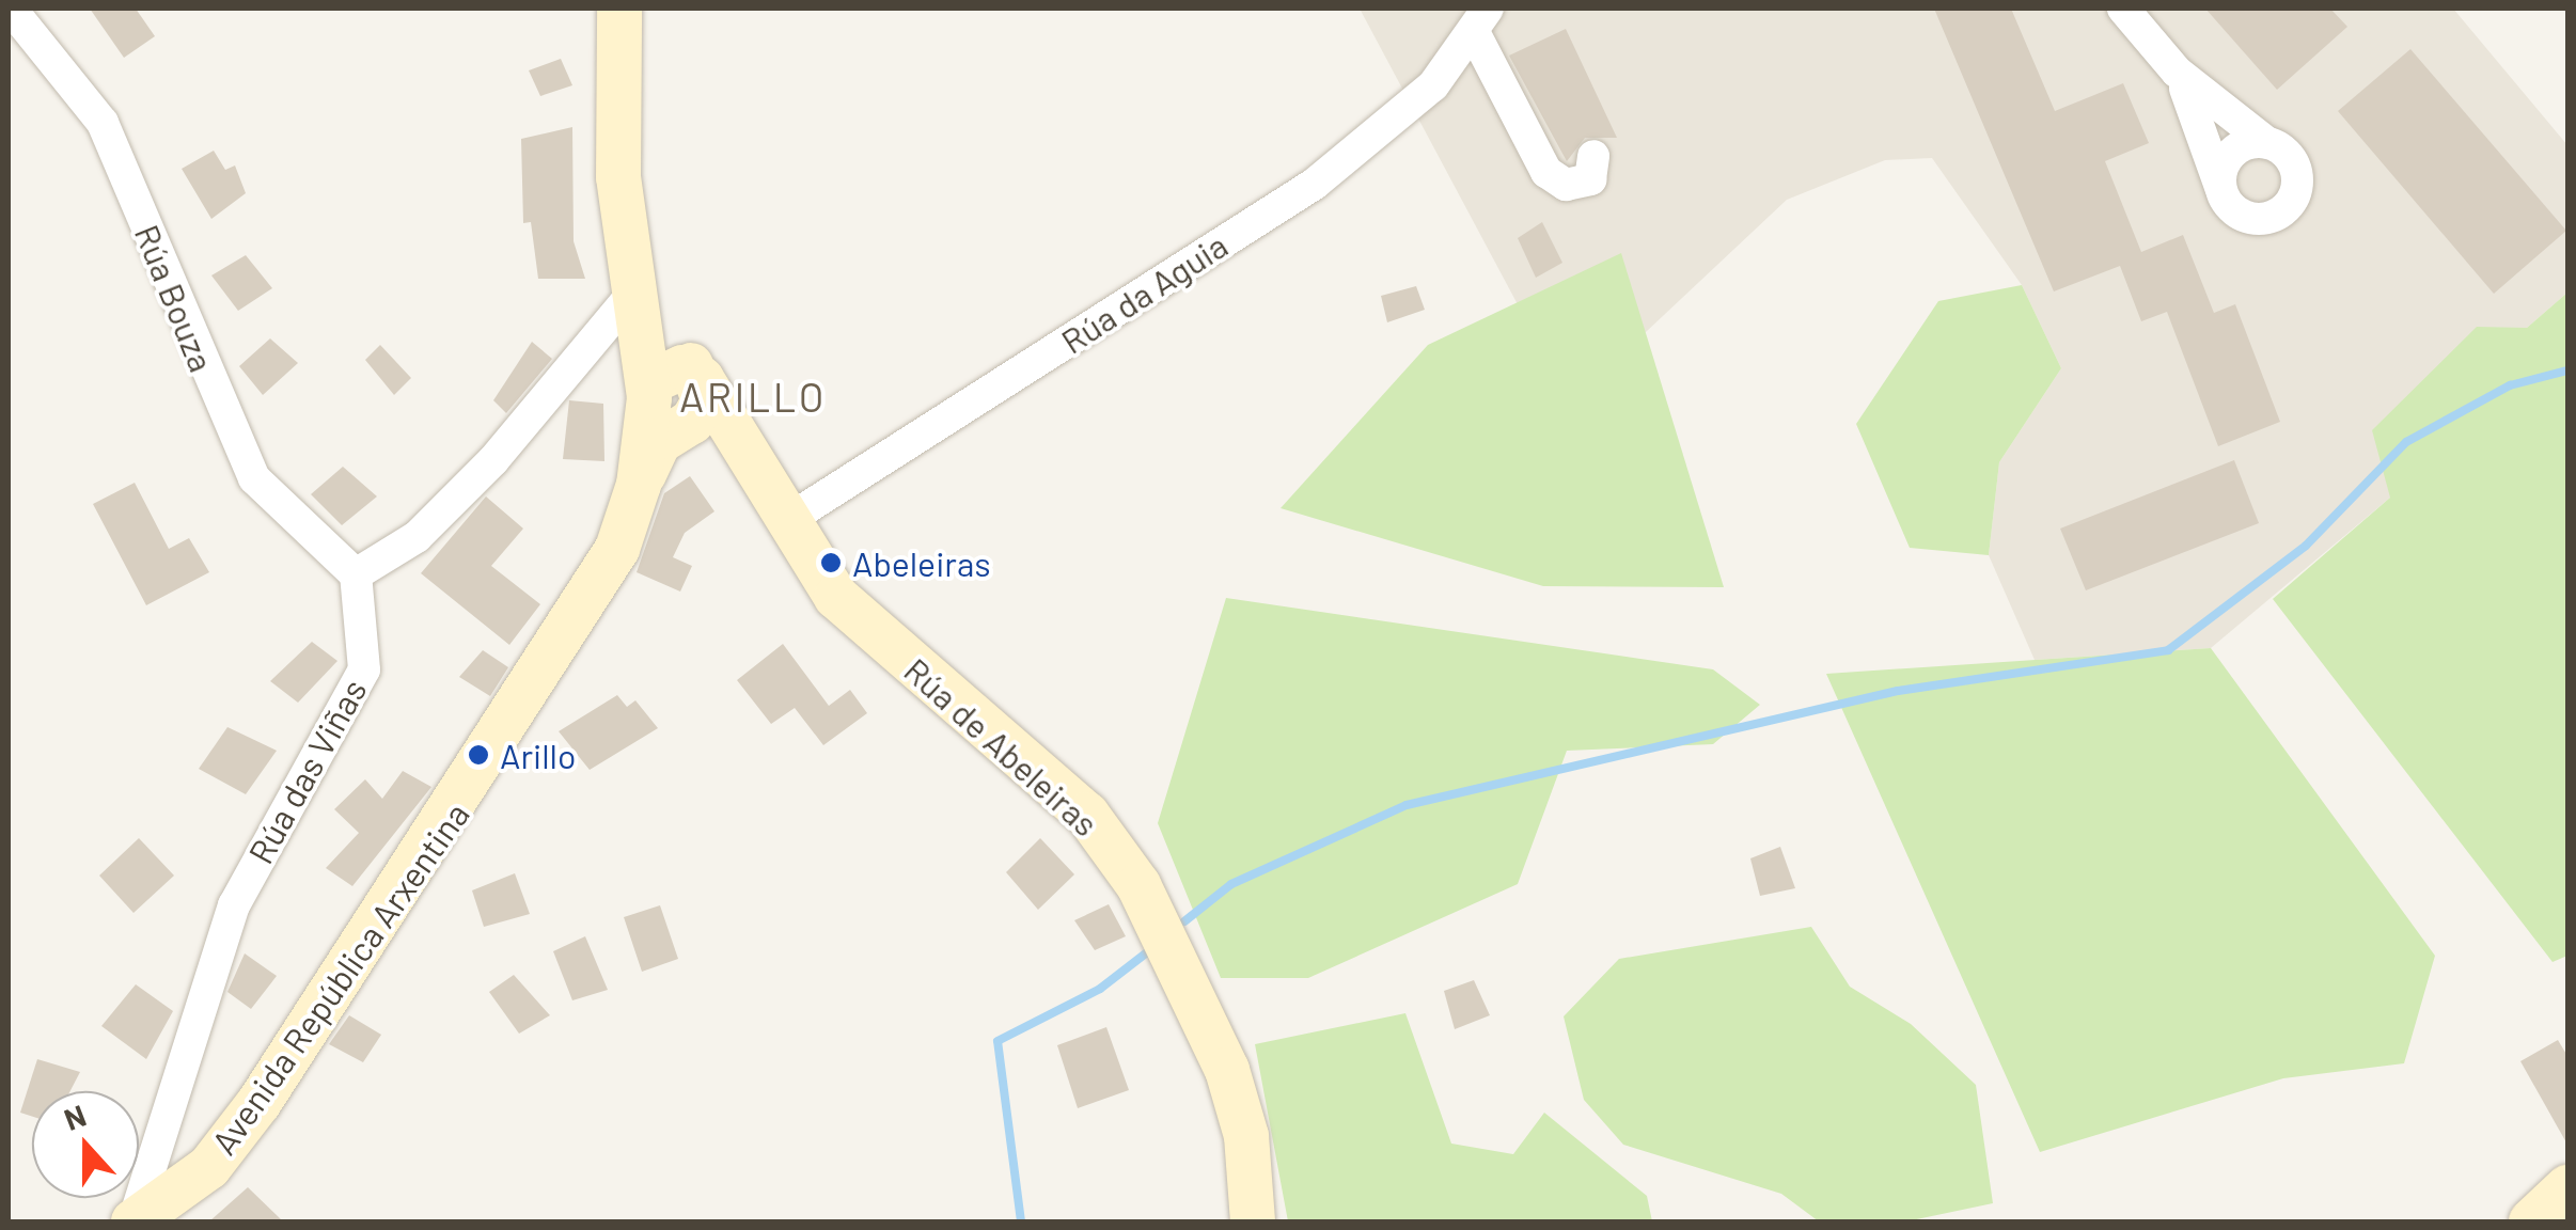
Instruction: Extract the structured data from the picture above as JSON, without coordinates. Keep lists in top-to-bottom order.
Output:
{
  "streets": {
    "main road": ["Rúa de Abeleiras", "Avenida República Arxentina"],
    "street": ["Rúa da Aguia", "Rúa Bouza", "Rúa das Viñas"]
  },
  "crossings": [
    ["Rúa da Aguia", "Rúa de Abeleiras"],
    ["Rúa Bouza", "Rúa das Viñas"],
    ["Rúa de Abeleiras", "Avenida República Arxentina"],
    ["Rúa das Viñas", "Avenida República Arxentina"]
  ],
  "districts": ["ARILLO"],
  "places": ["Abeleiras", "Arillo"],
  "north": "top"
}
